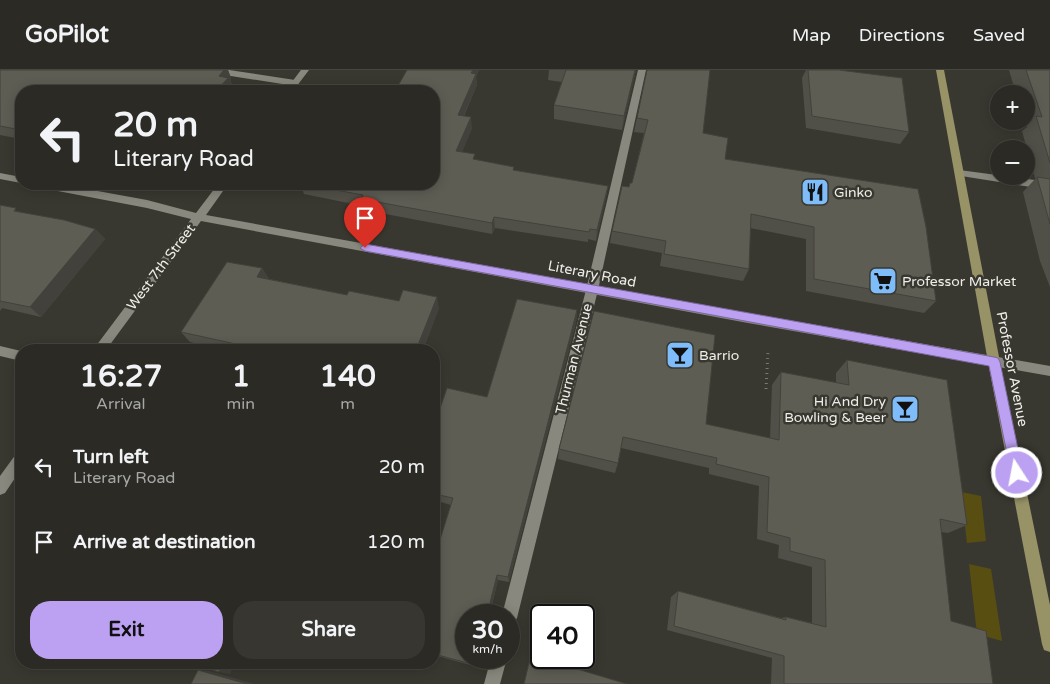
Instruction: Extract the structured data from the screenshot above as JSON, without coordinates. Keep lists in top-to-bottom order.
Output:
{
  "streets": {
    "street": [
      "West 7th Street",
      "Literary Road",
      "Thurman Avenue",
      "Professor Avenue"
    ]
  },
  "crossings": [
    ["West 7th Street", "Literary Road"],
    ["Literary Road", "Thurman Avenue"],
    ["Literary Road", "Professor Avenue"]
  ],
  "places": {
    "restaurant": ["Ginko"],
    "supermarket": ["Professor Market"],
    "bar": ["Barrio", "Hi And Dry Bowling & Beer"]
  },
  "page": {
    "header": "GoPilot",
    "nav": ["Map", "Directions", "Saved"],
    "map_buttons": ["+", "−"],
    "turn": ["20 m", "Literary Road"],
    "eta": [
      "16:27",
      "Arrival",
      "1",
      "min",
      "140",
      "m"
    ],
    "list": [
      {
        "name": "Turn left",
        "note": "Literary Road",
        "value": "20 m"
      },
      {
        "name": "Arrive at destination",
        "value": "120 m"
      }
    ],
    "buttons": ["Exit", "Share"],
    "speed": "30 km/h",
    "limit": "40"
  }
}
